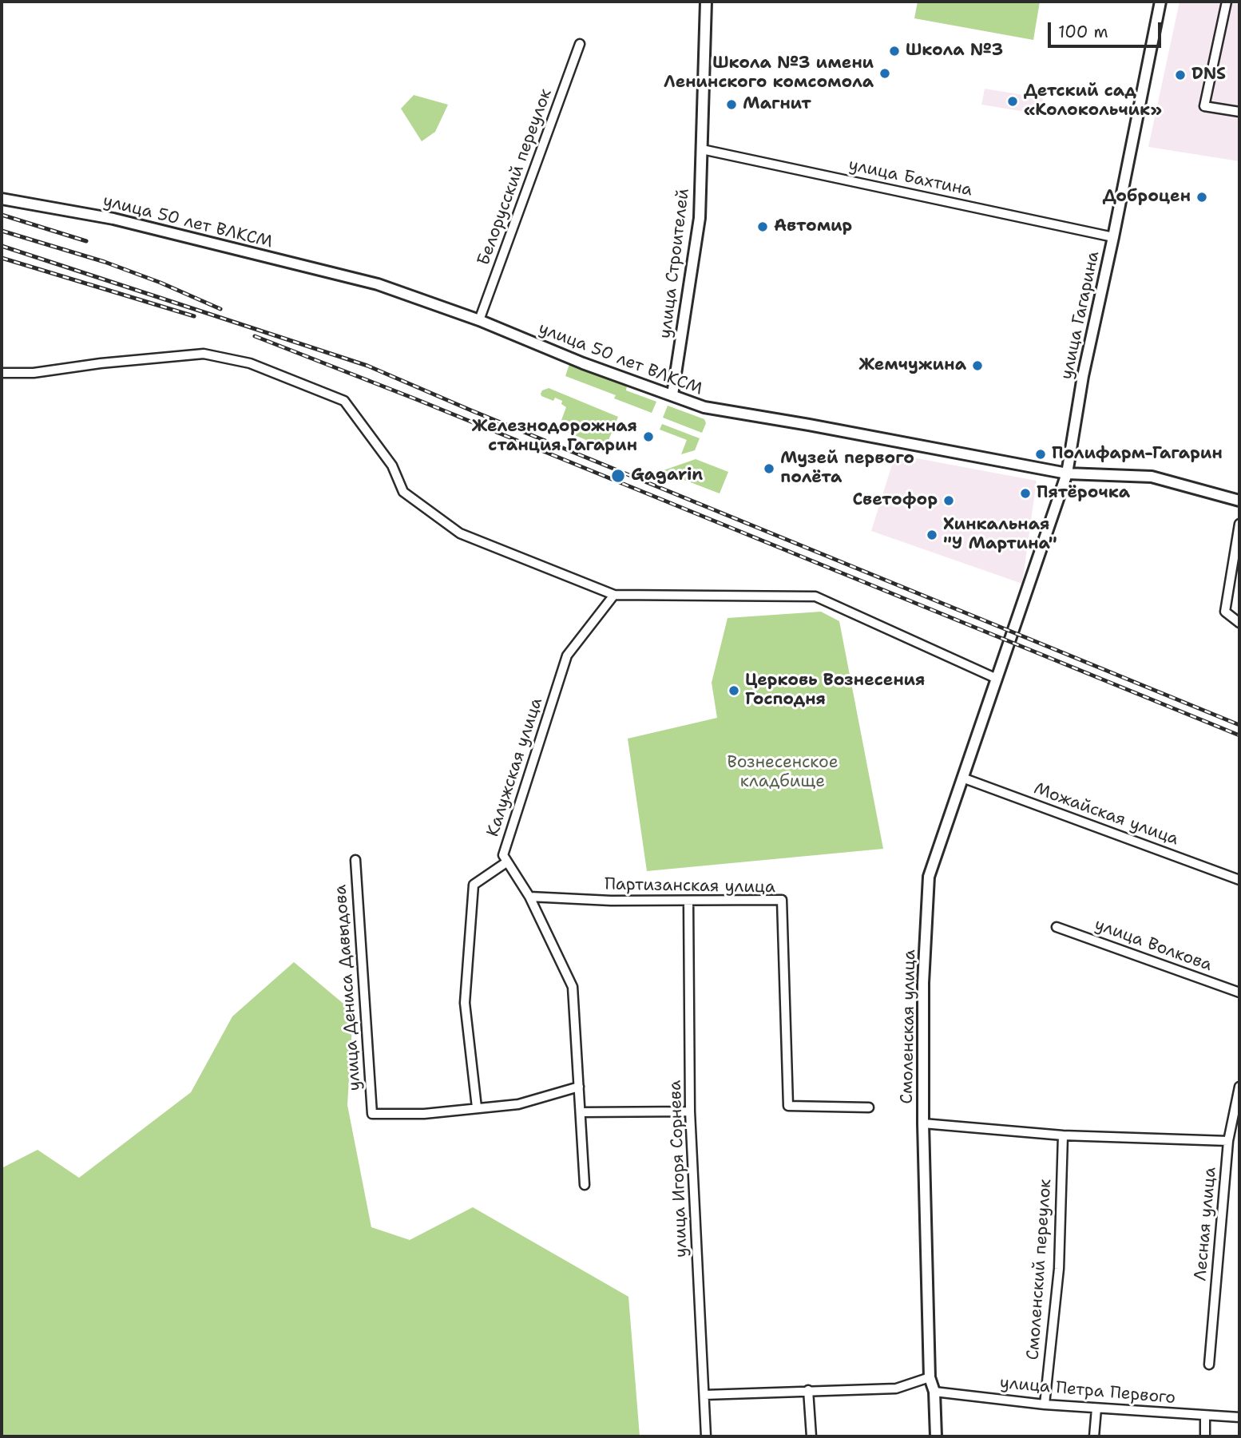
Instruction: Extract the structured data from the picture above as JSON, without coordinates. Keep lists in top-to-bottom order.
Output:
{
  "streets": {
    "main road": [
      "улица 50 лет ВЛКСМ",
      "улица Строителей",
      "улица Гагарина",
      "Смоленская улица"
    ],
    "street": [
      "Белорусский переулок",
      "улица Бахтина",
      "Калужская улица",
      "Можайская улица",
      "Партизанская улица",
      "улица Волкова",
      "улица Дениса Давыдова",
      "улица Игоря Сорнева",
      "Лесная улица",
      "Смоленский переулок",
      "улица Петра Первого"
    ]
  },
  "crossings": [
    ["Белорусский переулок", "улица 50 лет ВЛКСМ"],
    ["улица Бахтина", "улица Строителей"],
    ["улица Бахтина", "улица Гагарина"],
    ["улица 50 лет ВЛКСМ", "улица Строителей"],
    ["улица 50 лет ВЛКСМ", "улица Гагарина"],
    ["улица Гагарина", "Смоленская улица"],
    ["Калужская улица", "Партизанская улица"],
    ["Можайская улица", "Смоленская улица"],
    ["Партизанская улица", "улица Игоря Сорнева"],
    ["Смоленская улица", "улица Петра Первого"],
    ["Смоленский переулок", "улица Петра Первого"]
  ],
  "parks": ["Вознесенское кладбище"],
  "places": [
    "Школа №3",
    "Школа №3 имени Ленинского комсомола",
    "DNS",
    "Детский сад «Колокольчик»",
    "Магнит",
    "Доброцен",
    "Автомир",
    "Жемчужина",
    "Железнодорожная станция Гагарин",
    "Полифарм-Гагарин",
    "Музей первого полёта",
    "Gagarin",
    "Пятёрочка",
    "Светофор",
    "Хинкальная \"У Мартина\"",
    "Церковь Вознесения Господня"
  ],
  "scale_bar": "100 m"
}
